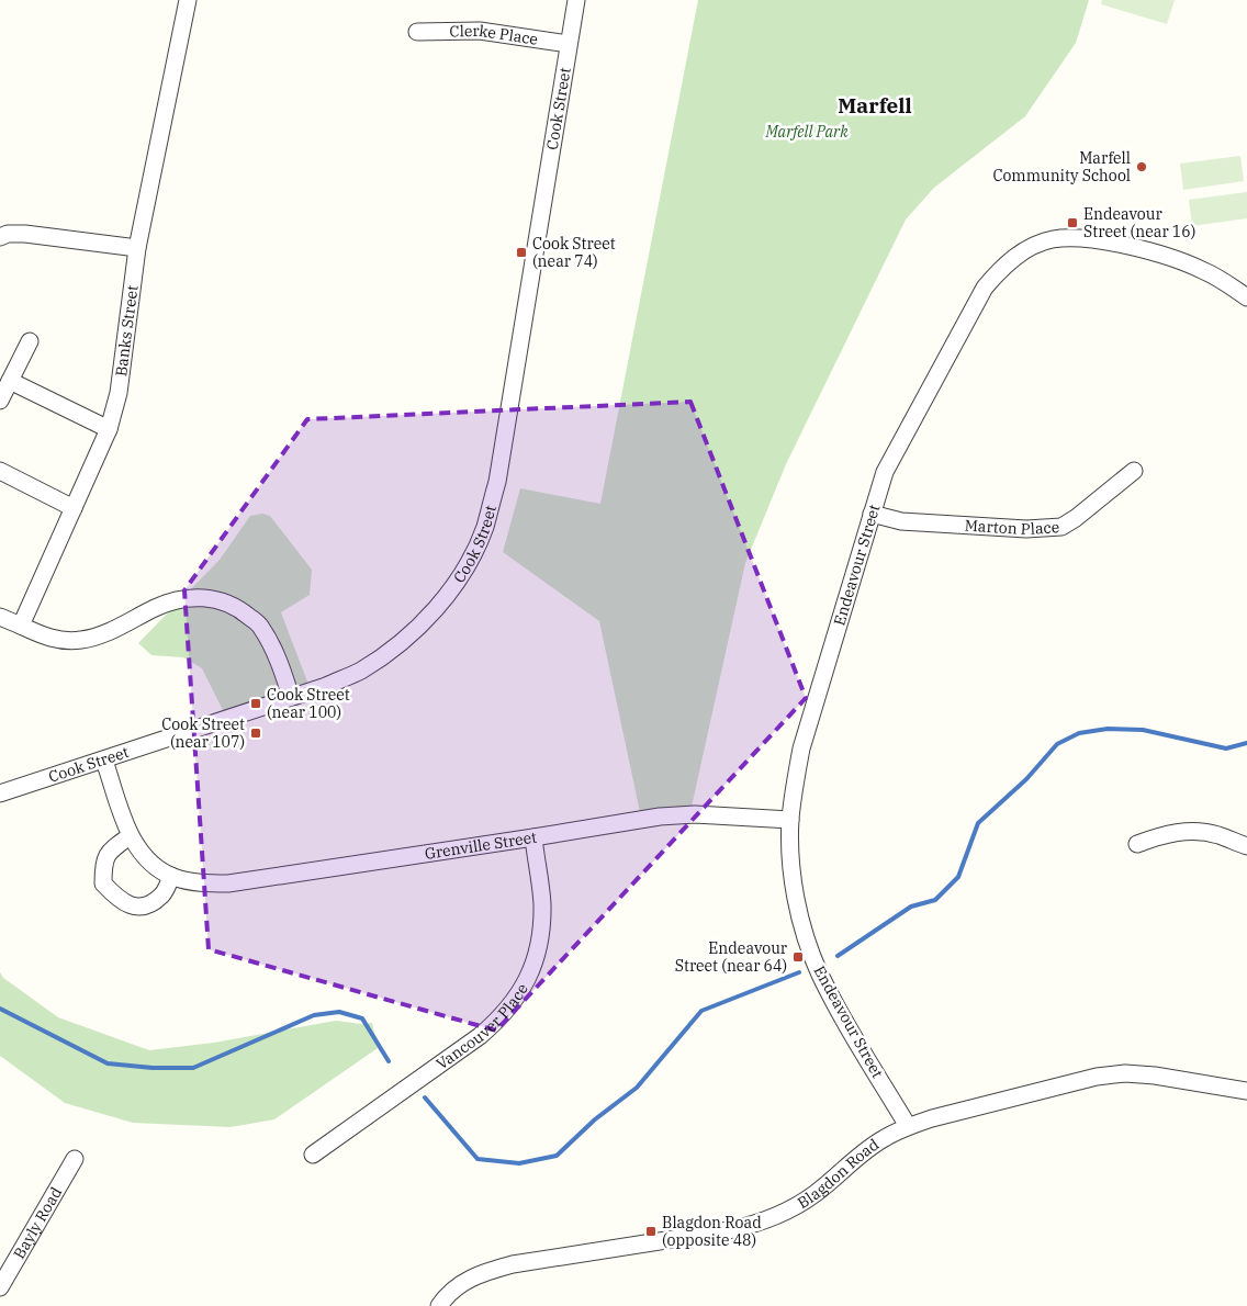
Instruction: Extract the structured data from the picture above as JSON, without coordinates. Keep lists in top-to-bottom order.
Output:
{
  "streets": {
    "street": [
      "Clerke Place",
      "Cook Street",
      "Banks Street",
      "Marton Place",
      "Endeavour Street",
      "Grenville Street",
      "Vancouver Place",
      "Blagdon Road",
      "Bayly Road"
    ]
  },
  "crossings": [
    ["Clerke Place", "Cook Street"],
    ["Cook Street", "Grenville Street"],
    ["Marton Place", "Endeavour Street"],
    ["Endeavour Street", "Grenville Street"],
    ["Endeavour Street", "Blagdon Road"],
    ["Grenville Street", "Vancouver Place"]
  ],
  "districts": ["Marfell"],
  "parks": ["Marfell Park"],
  "places": {
    "other": ["Marfell Community School"],
    "transit": [
      "Endeavour Street (near 16)",
      "Cook Street (near 74)",
      "Cook Street (near 100)",
      "Cook Street (near 107)",
      "Endeavour Street (near 64)",
      "Blagdon Road (opposite 48)"
    ]
  }
}
